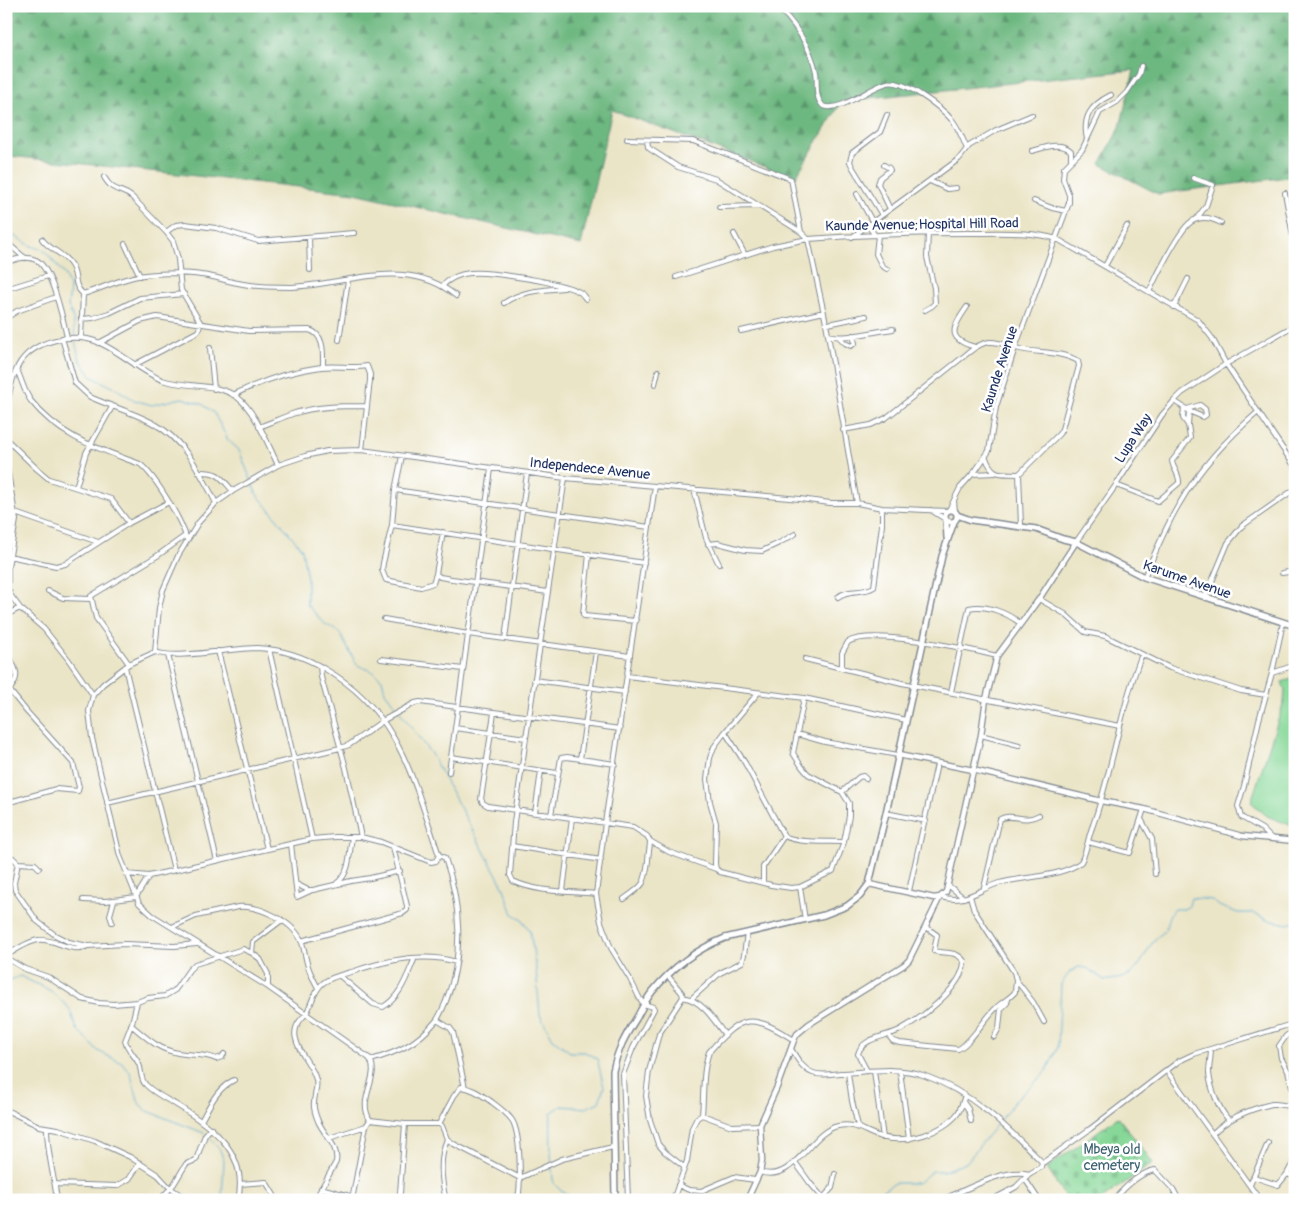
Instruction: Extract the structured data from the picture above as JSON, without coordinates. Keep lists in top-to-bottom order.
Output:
{
  "streets": {
    "main road": ["Karume Avenue"],
    "street": [
      "Kaunde Avenue;Hospital Hill Road",
      "Kaunde Avenue",
      "Lupa Way",
      "Independece Avenue"
    ]
  },
  "crossings": [
    ["Kaunde Avenue;Hospital Hill Road", "Kaunde Avenue"],
    ["Kaunde Avenue;Hospital Hill Road", "Lupa Way"],
    ["Kaunde Avenue;Hospital Hill Road", "Independece Avenue"],
    ["Kaunde Avenue", "Independece Avenue"],
    ["Kaunde Avenue", "Karume Avenue"],
    ["Lupa Way", "Karume Avenue"],
    ["Independece Avenue", "Karume Avenue"]
  ],
  "parks": ["Mbeya old cemetery"]
}
